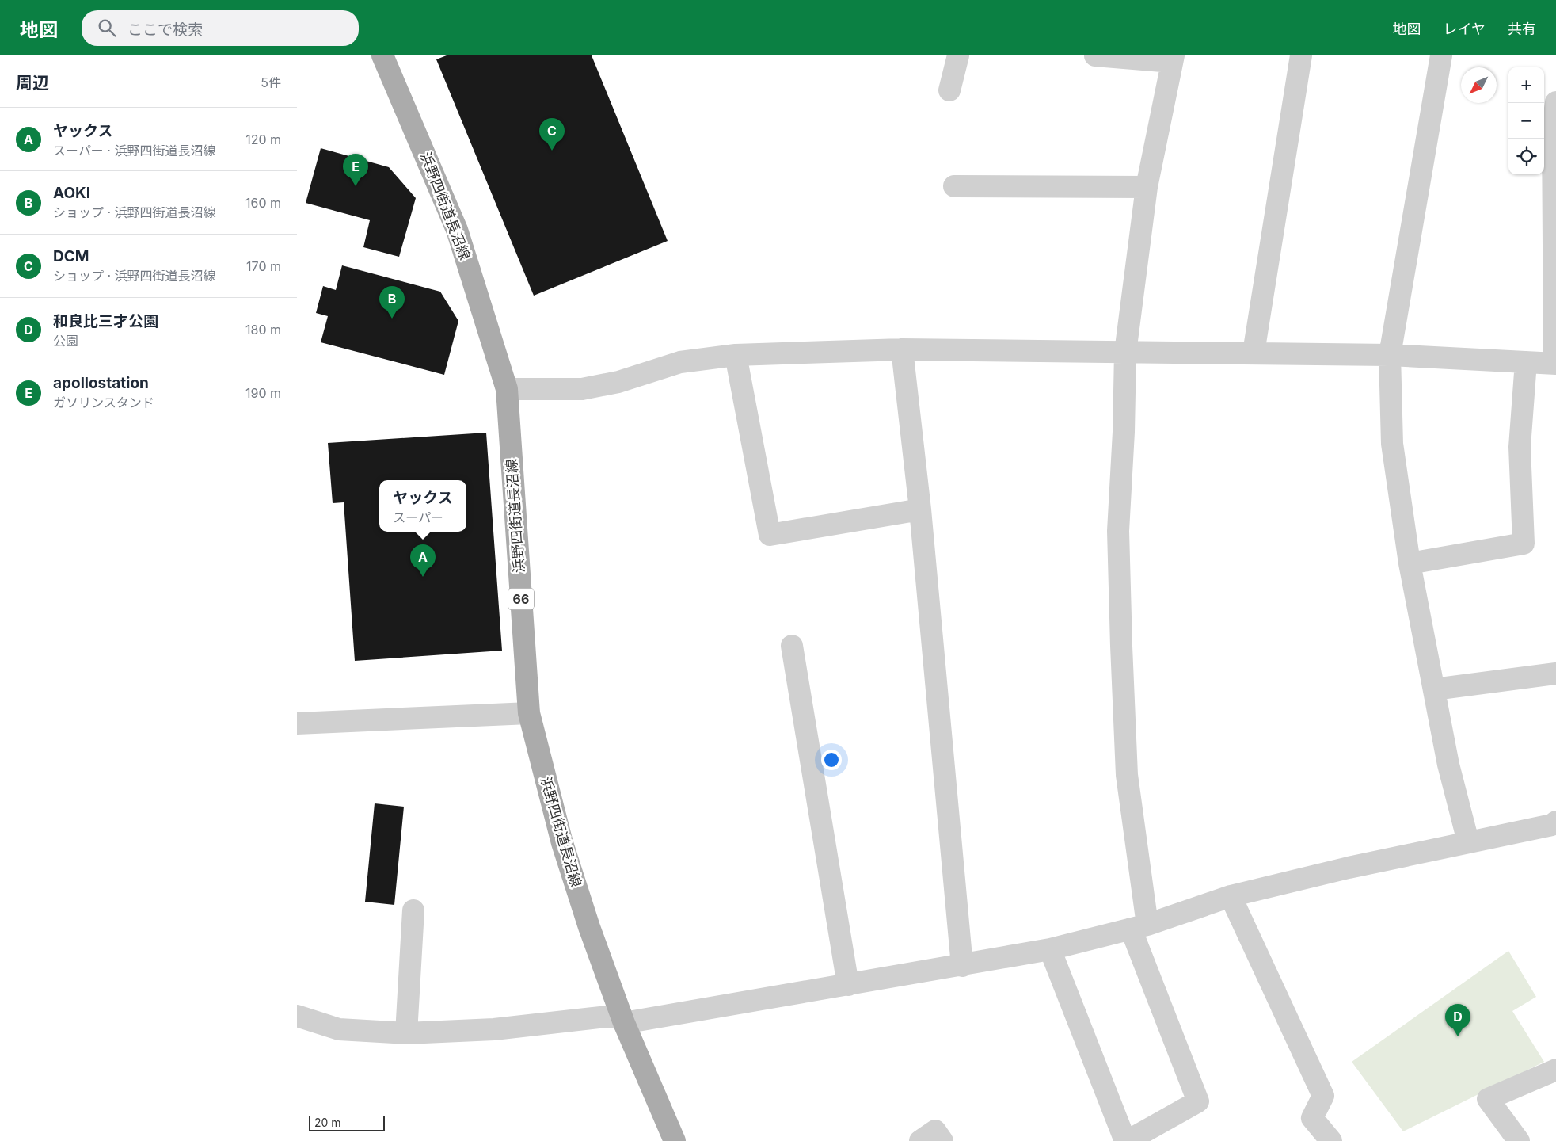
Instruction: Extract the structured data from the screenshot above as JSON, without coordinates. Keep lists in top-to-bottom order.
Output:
{
  "streets": {
    "main road": ["浜野四街道長沼線", "66"]
  },
  "scale_bar": "20 m",
  "north": "bottom left",
  "page": {
    "header": "地図",
    "search": "ここで検索",
    "nav": ["地図", "レイヤ", "共有"],
    "heading": ["周辺", "5件"],
    "map_buttons": ["+", "−"],
    "list": [
      {
        "mark": "A",
        "name": "ヤックス",
        "note": "スーパー · 浜野四街道長沼線",
        "value": "120 m"
      },
      {
        "mark": "B",
        "name": "AOKI",
        "note": "ショップ · 浜野四街道長沼線",
        "value": "160 m"
      },
      {
        "mark": "C",
        "name": "DCM",
        "note": "ショップ · 浜野四街道長沼線",
        "value": "170 m"
      },
      {
        "mark": "D",
        "name": "和良比三才公園",
        "note": "公園",
        "value": "180 m"
      },
      {
        "mark": "E",
        "name": "apollostation",
        "note": "ガソリンスタンド",
        "value": "190 m"
      }
    ],
    "pins": [
      "C",
      "E",
      "B",
      "A",
      "D"
    ],
    "popup": ["ヤックス", "スーパー"],
    "scale": "20 m"
  }
}
